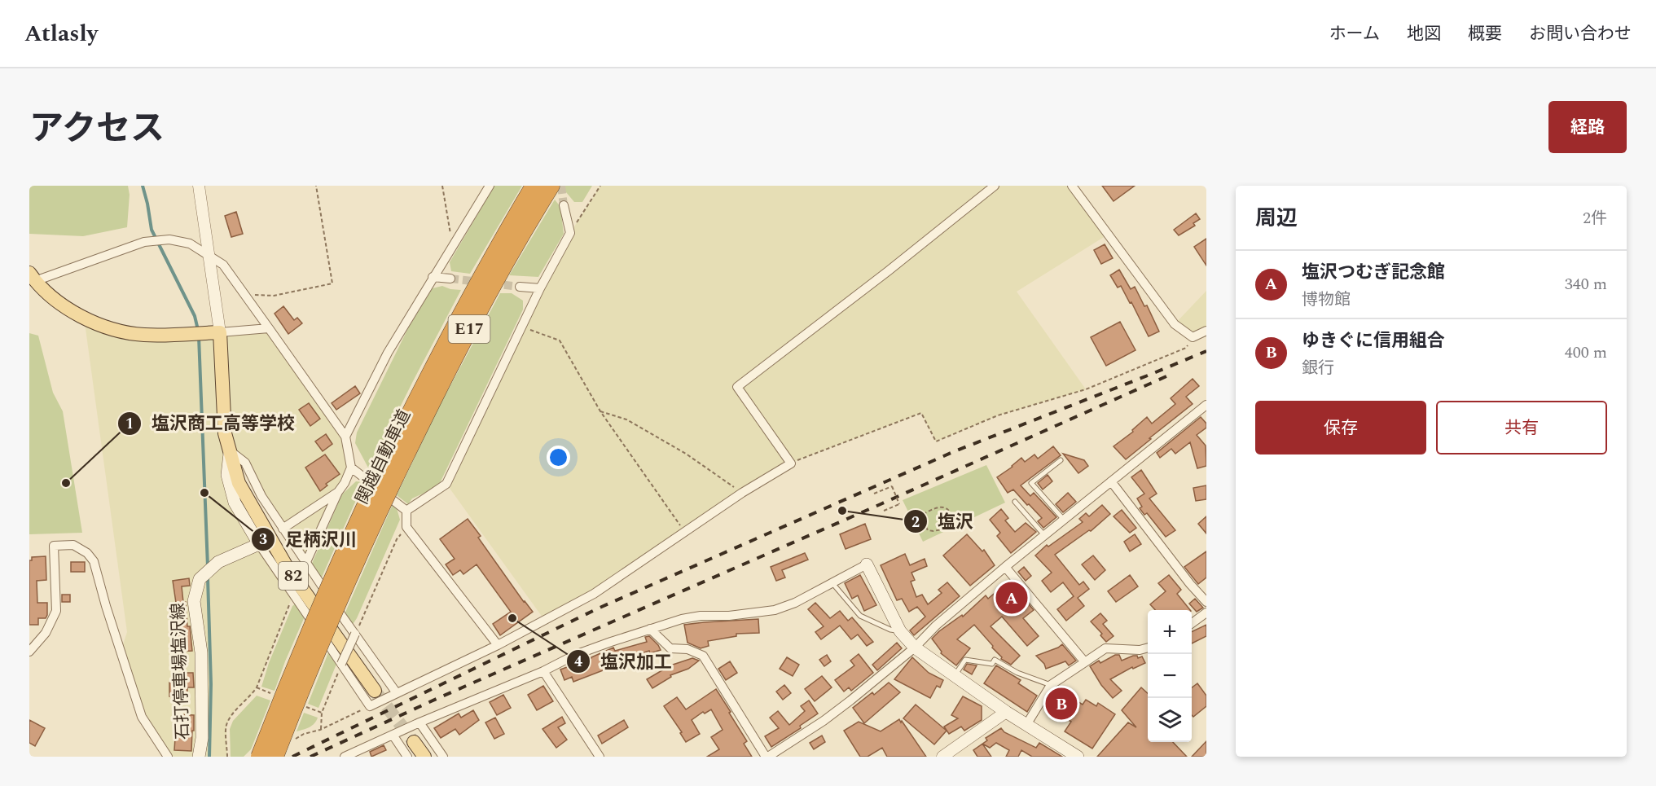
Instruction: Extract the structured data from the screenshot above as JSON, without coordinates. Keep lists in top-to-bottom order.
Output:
{
  "streets": {
    "highway": ["E17", "関越自動車道"],
    "main road": ["82", "石打停車場塩沢線"]
  },
  "places": [
    "塩沢商工高等学校",
    "足柄沢川",
    "塩沢",
    "塩沢加工"
  ],
  "page": {
    "header": "Atlasly",
    "nav": [
      "ホーム",
      "地図",
      "概要",
      "お問い合わせ"
    ],
    "title": "アクセス",
    "buttons": [
      "経路",
      ["保存", "共有"]
    ],
    "heading": ["周辺", "2件"],
    "list": [
      {
        "mark": "A",
        "name": "塩沢つむぎ記念館",
        "note": "博物館",
        "value": "340 m"
      },
      {
        "mark": "B",
        "name": "ゆきぐに信用組合",
        "note": "銀行",
        "value": "400 m"
      }
    ],
    "pins": ["A", "B"],
    "map_buttons": ["+", "−"]
  }
}
